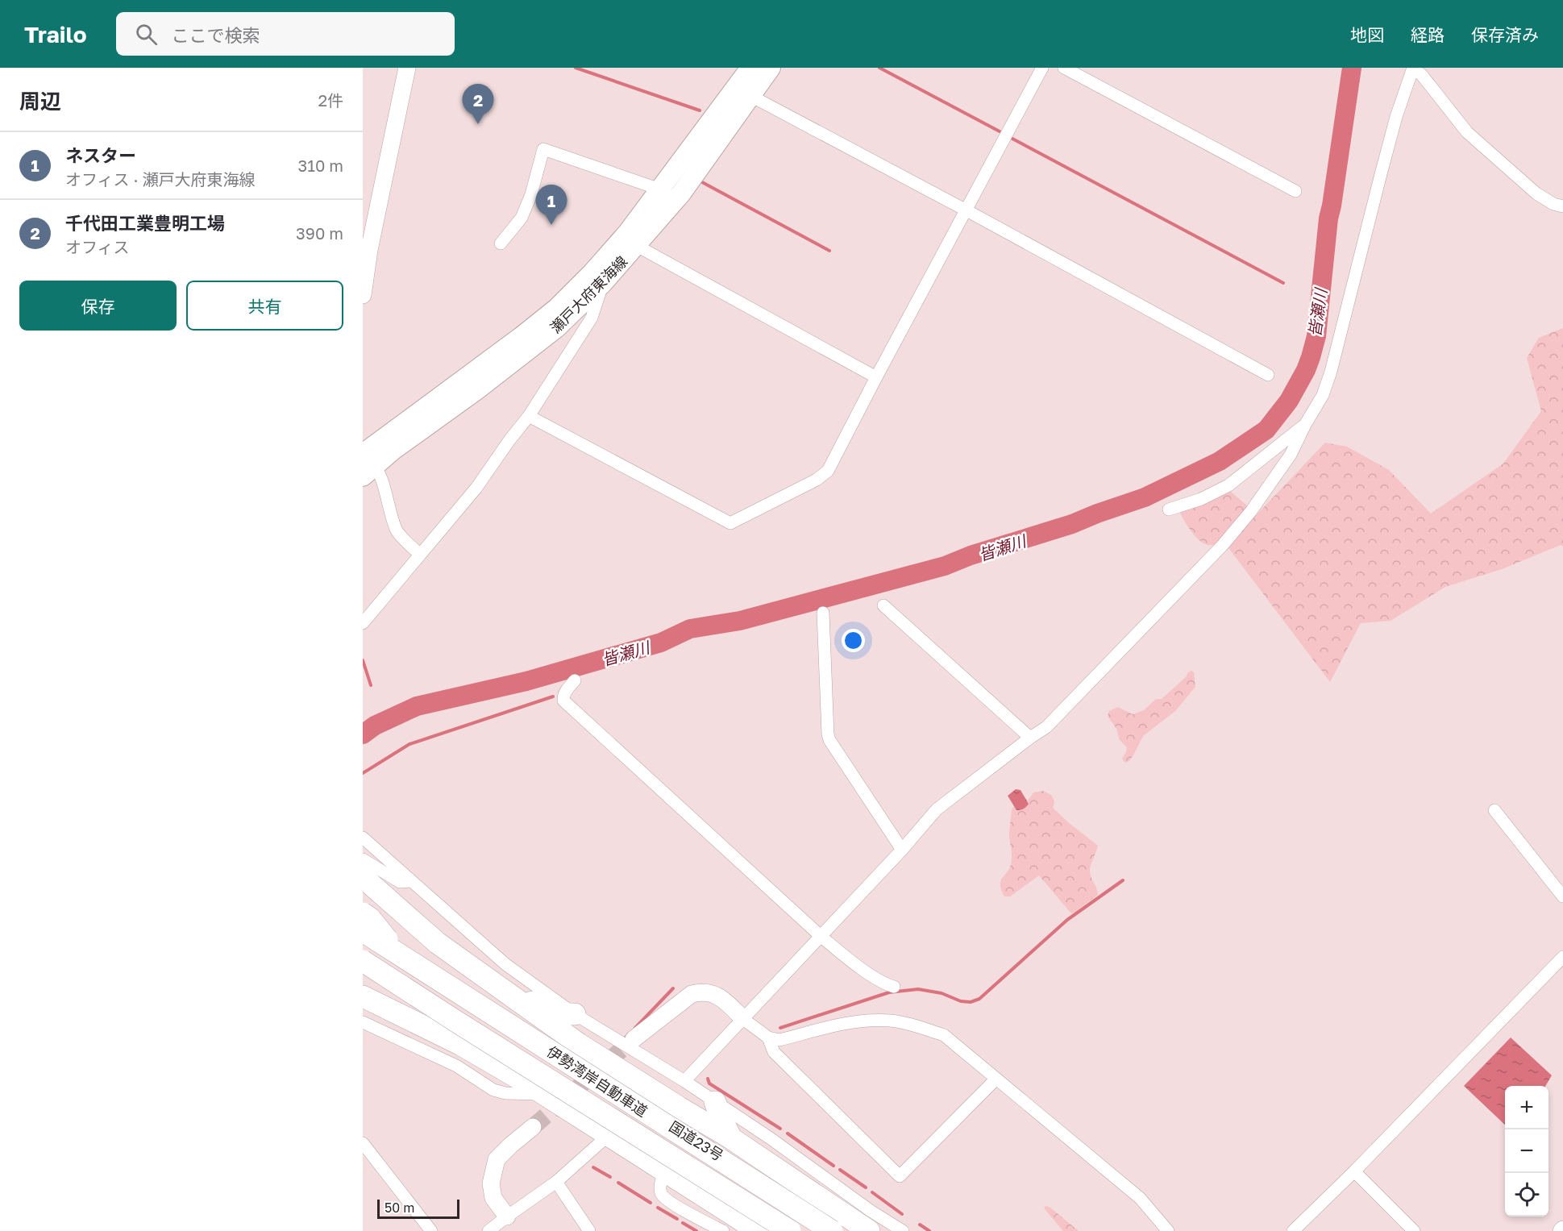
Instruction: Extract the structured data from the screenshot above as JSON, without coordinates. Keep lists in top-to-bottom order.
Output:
{
  "streets": {
    "highway": ["伊勢湾岸自動車道", "国道23号"],
    "main road": ["瀬戸大府東海線"]
  },
  "water": ["皆瀬川"],
  "scale_bar": "50 m",
  "page": {
    "header": "Trailo",
    "search": "ここで検索",
    "nav": ["地図", "経路", "保存済み"],
    "heading": ["周辺", "2件"],
    "pins": ["2", "1"],
    "list": [
      {
        "mark": "1",
        "name": "ネスター",
        "note": "オフィス · 瀬戸大府東海線",
        "value": "310 m"
      },
      {
        "mark": "2",
        "name": "千代田工業豊明工場",
        "note": "オフィス",
        "value": "390 m"
      }
    ],
    "buttons": ["保存", "共有"],
    "map_buttons": ["+", "−"],
    "scale": "50 m"
  }
}
